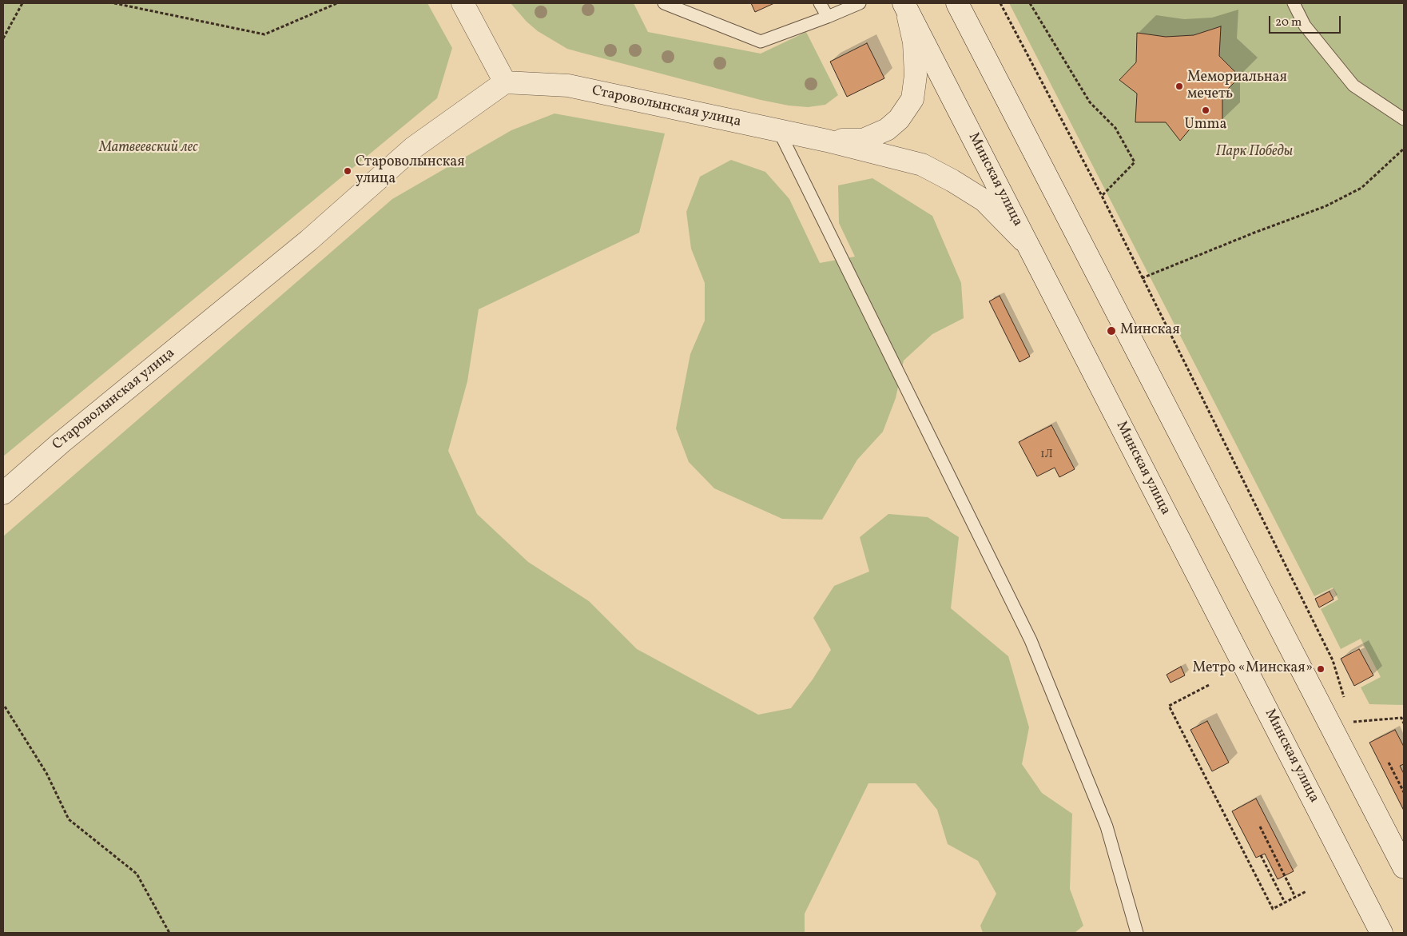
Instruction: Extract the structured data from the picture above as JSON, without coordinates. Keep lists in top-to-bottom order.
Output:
{
  "streets": {
    "main road": ["Староволынская улица", "Минская улица"]
  },
  "parks": ["Матвеевский лес", "Парк Победы"],
  "places": [
    "Мемориальная мечеть",
    "Umma",
    "Староволынская улица",
    "Минская",
    "Метро «Минская»"
  ],
  "house_numbers": ["1Л"],
  "scale_bar": "20 m"
}
